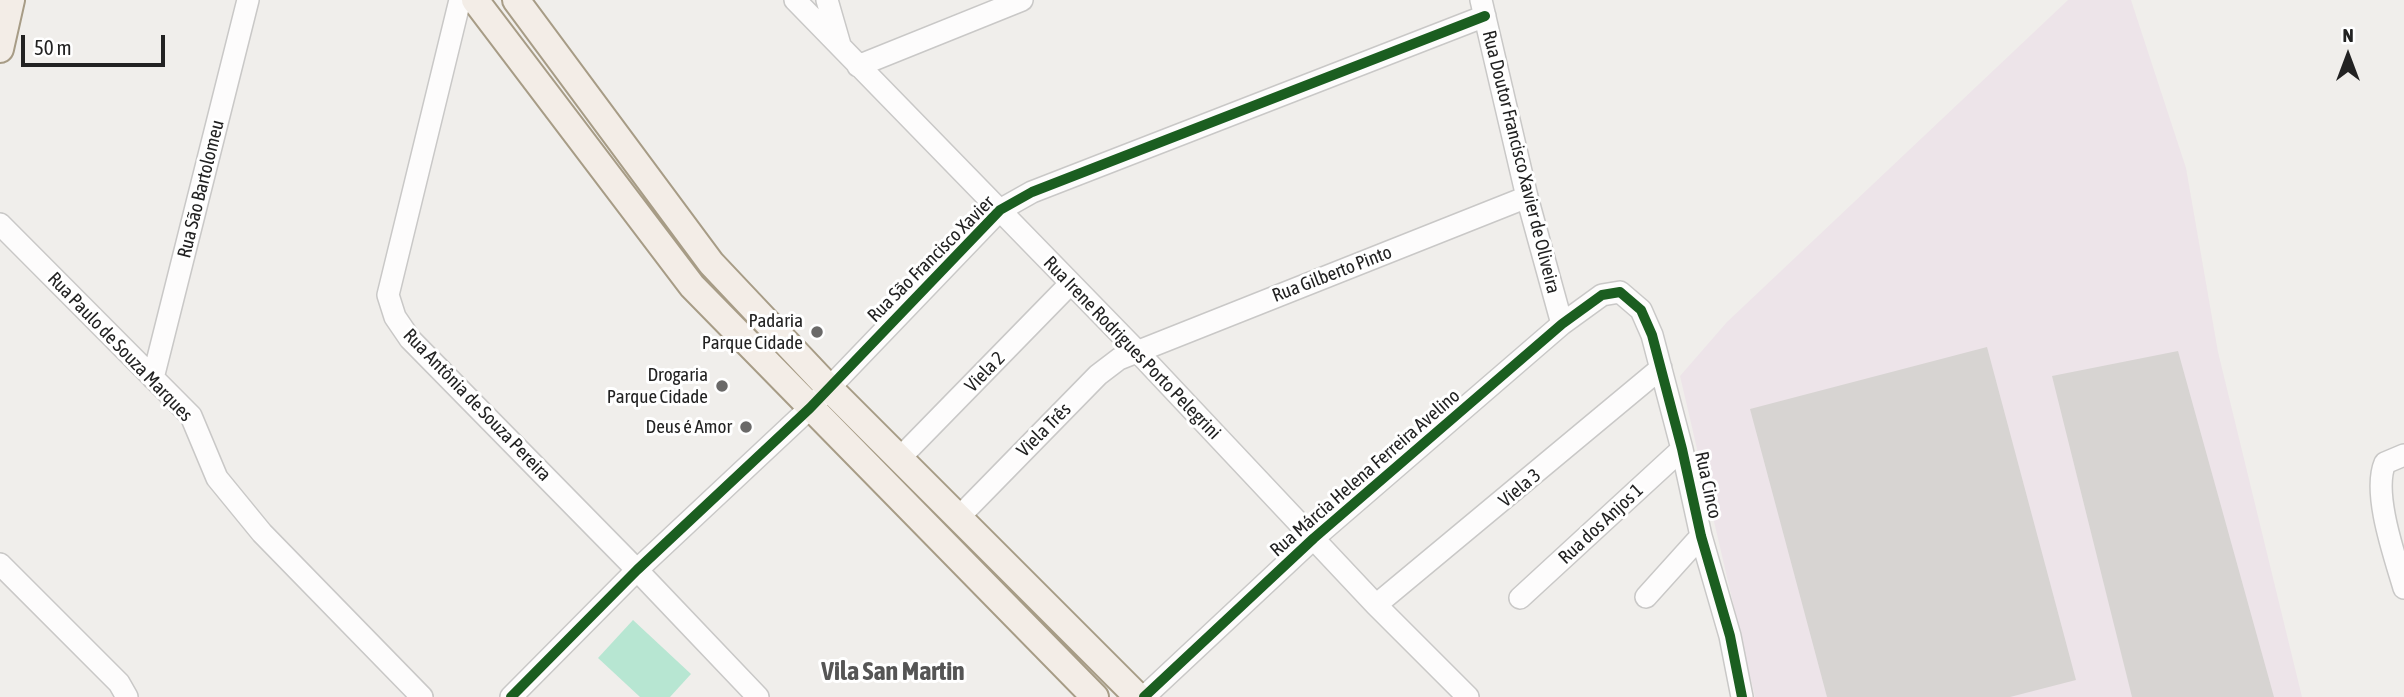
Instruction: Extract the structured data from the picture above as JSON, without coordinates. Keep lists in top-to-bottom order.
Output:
{
  "streets": {
    "street": [
      "Rua Doutor Francisco Xavier de Oliveira",
      "Rua São Bartolomeu",
      "Rua São Francisco Xavier",
      "Rua Gilberto Pinto",
      "Rua Paulo de Souza Marques",
      "Rua Irene Rodrigues Porto Pelegrini",
      "Viela 2",
      "Rua Antônia de Souza Pereira",
      "Viela Três",
      "Rua Márcia Helena Ferreira Avelino",
      "Rua Cinco",
      "Viela 3",
      "Rua dos Anjos 1"
    ]
  },
  "crossings": [
    ["Rua Doutor Francisco Xavier de Oliveira", "Rua São Francisco Xavier"],
    ["Rua Doutor Francisco Xavier de Oliveira", "Rua Gilberto Pinto"],
    ["Rua Doutor Francisco Xavier de Oliveira", "Rua Márcia Helena Ferreira Avelino"],
    ["Rua São Bartolomeu", "Rua Paulo de Souza Marques"],
    ["Rua São Francisco Xavier", "Rua Irene Rodrigues Porto Pelegrini"],
    ["Rua São Francisco Xavier", "Rua Antônia de Souza Pereira"],
    ["Rua Gilberto Pinto", "Rua Irene Rodrigues Porto Pelegrini"],
    ["Rua Gilberto Pinto", "Viela Três"],
    ["Rua Irene Rodrigues Porto Pelegrini", "Viela 2"],
    ["Rua Irene Rodrigues Porto Pelegrini", "Viela Três"],
    ["Rua Irene Rodrigues Porto Pelegrini", "Rua Márcia Helena Ferreira Avelino"],
    ["Rua Irene Rodrigues Porto Pelegrini", "Viela 3"],
    ["Rua Márcia Helena Ferreira Avelino", "Rua Cinco"],
    ["Rua Cinco", "Viela 3"],
    ["Rua Cinco", "Rua dos Anjos 1"]
  ],
  "districts": ["Vila San Martin"],
  "places": ["Padaria Parque Cidade", "Drogaria Parque Cidade", "Deus é Amor"],
  "scale_bar": "50 m",
  "north": "top"
}
